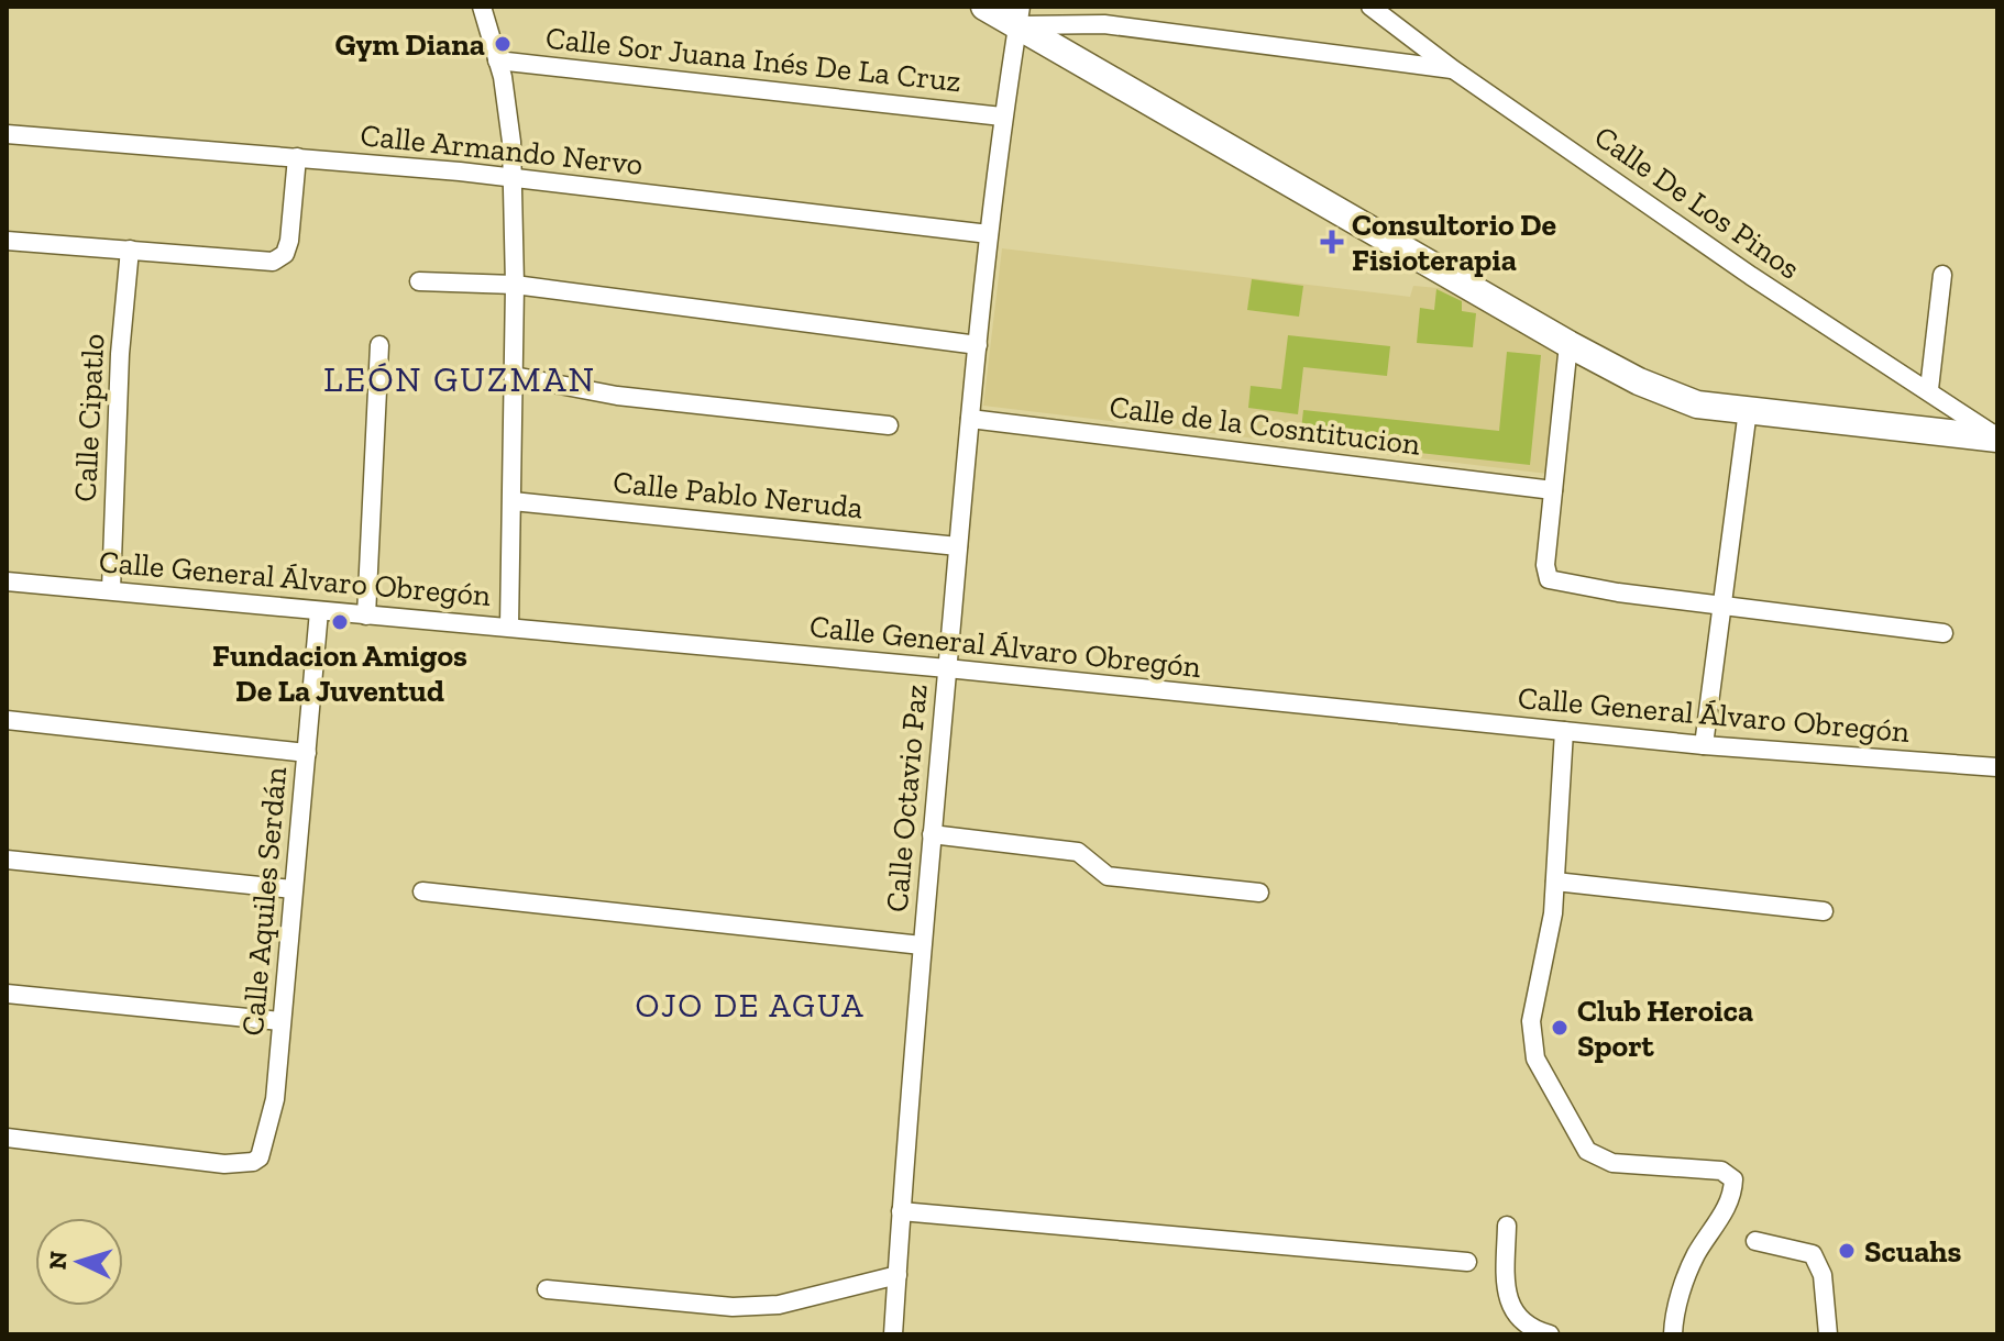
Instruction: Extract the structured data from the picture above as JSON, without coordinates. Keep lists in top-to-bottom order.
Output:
{
  "streets": {
    "street": [
      "Calle Sor Juana Inés De La Cruz",
      "Calle Armando Nervo",
      "Calle De Los Pinos",
      "Calle Cipatlo",
      "Calle de la Cosntitucion",
      "Calle Pablo Neruda",
      "Calle General Álvaro Obregón",
      "Calle Octavio Paz",
      "Calle Aquiles Serdán"
    ]
  },
  "crossings": [
    ["Calle Sor Juana Inés De La Cruz", "Calle Octavio Paz"],
    ["Calle Armando Nervo", "Calle Octavio Paz"],
    ["Calle Cipatlo", "Calle General Álvaro Obregón"],
    ["Calle de la Cosntitucion", "Calle Octavio Paz"],
    ["Calle Pablo Neruda", "Calle Octavio Paz"],
    ["Calle General Álvaro Obregón", "Calle Octavio Paz"],
    ["Calle General Álvaro Obregón", "Calle Aquiles Serdán"]
  ],
  "districts": ["LEÓN GUZMAN", "OJO DE AGUA"],
  "places": {
    "other": [
      "Gym Diana",
      "Fundacion Amigos De La Juventud",
      "Club Heroica Sport",
      "Scuahs"
    ],
    "health": ["Consultorio De Fisioterapia"]
  },
  "north": "left"
}
